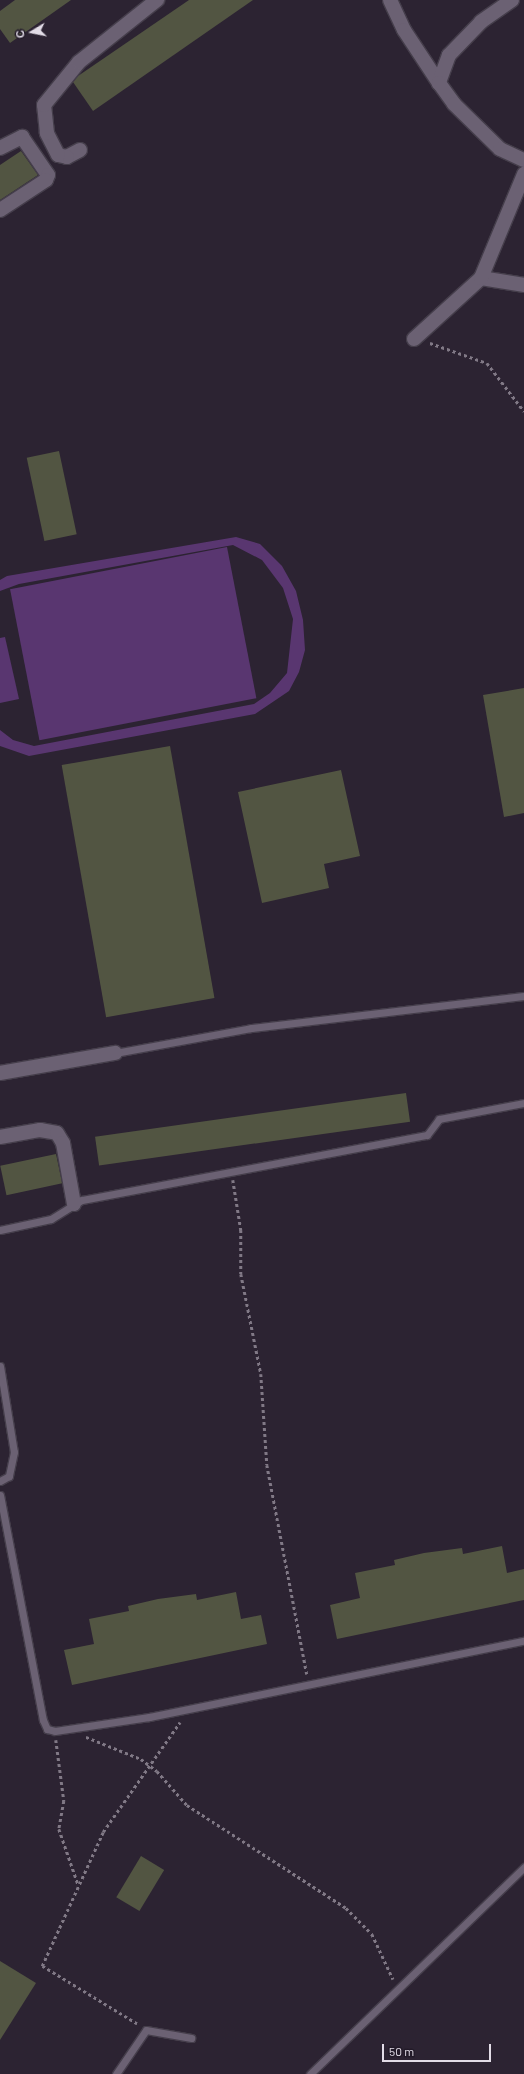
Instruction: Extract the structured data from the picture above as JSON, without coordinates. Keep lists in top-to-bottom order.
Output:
{
  "scale_bar": "50 m",
  "north": "left"
}
